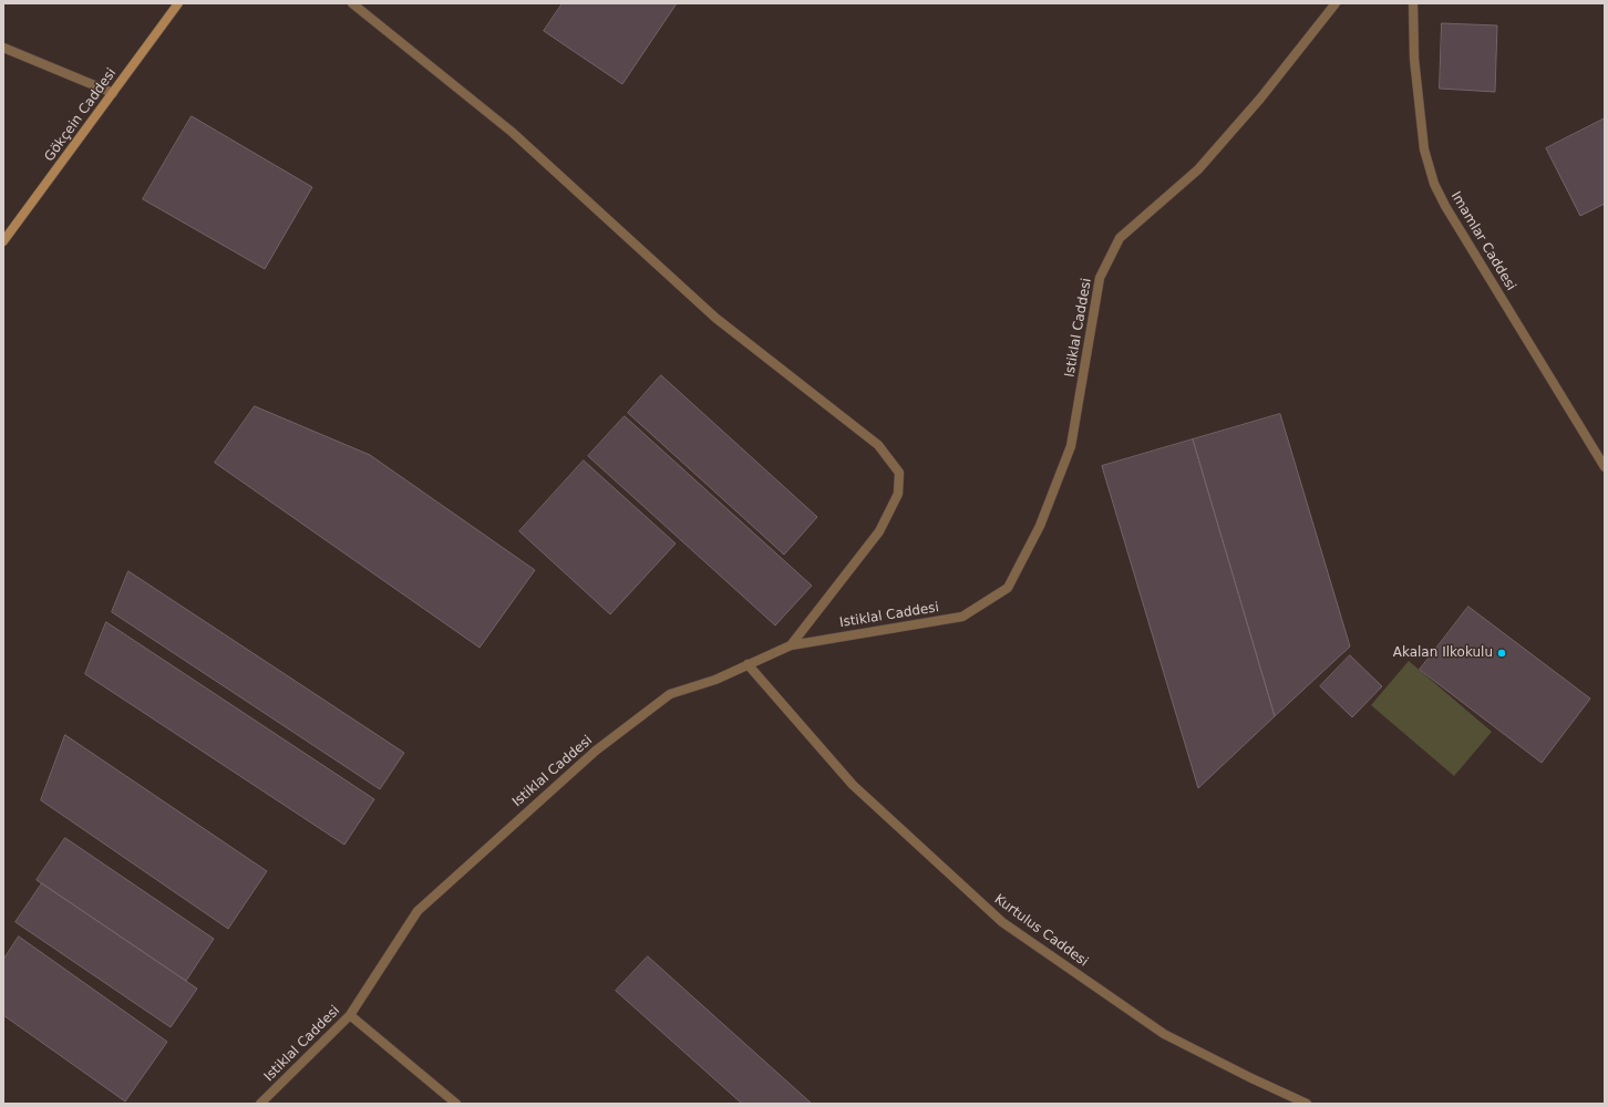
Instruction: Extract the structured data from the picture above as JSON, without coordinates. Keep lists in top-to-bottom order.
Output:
{
  "streets": {
    "street": [
      "Gökçein Caddesi",
      "Imamlar Caddesi",
      "Istiklal Caddesi",
      "Kurtulus Caddesi"
    ]
  },
  "crossings": [
    ["Istiklal Caddesi", "Kurtulus Caddesi"]
  ],
  "places": ["Akalan Ilkokulu"]
}
